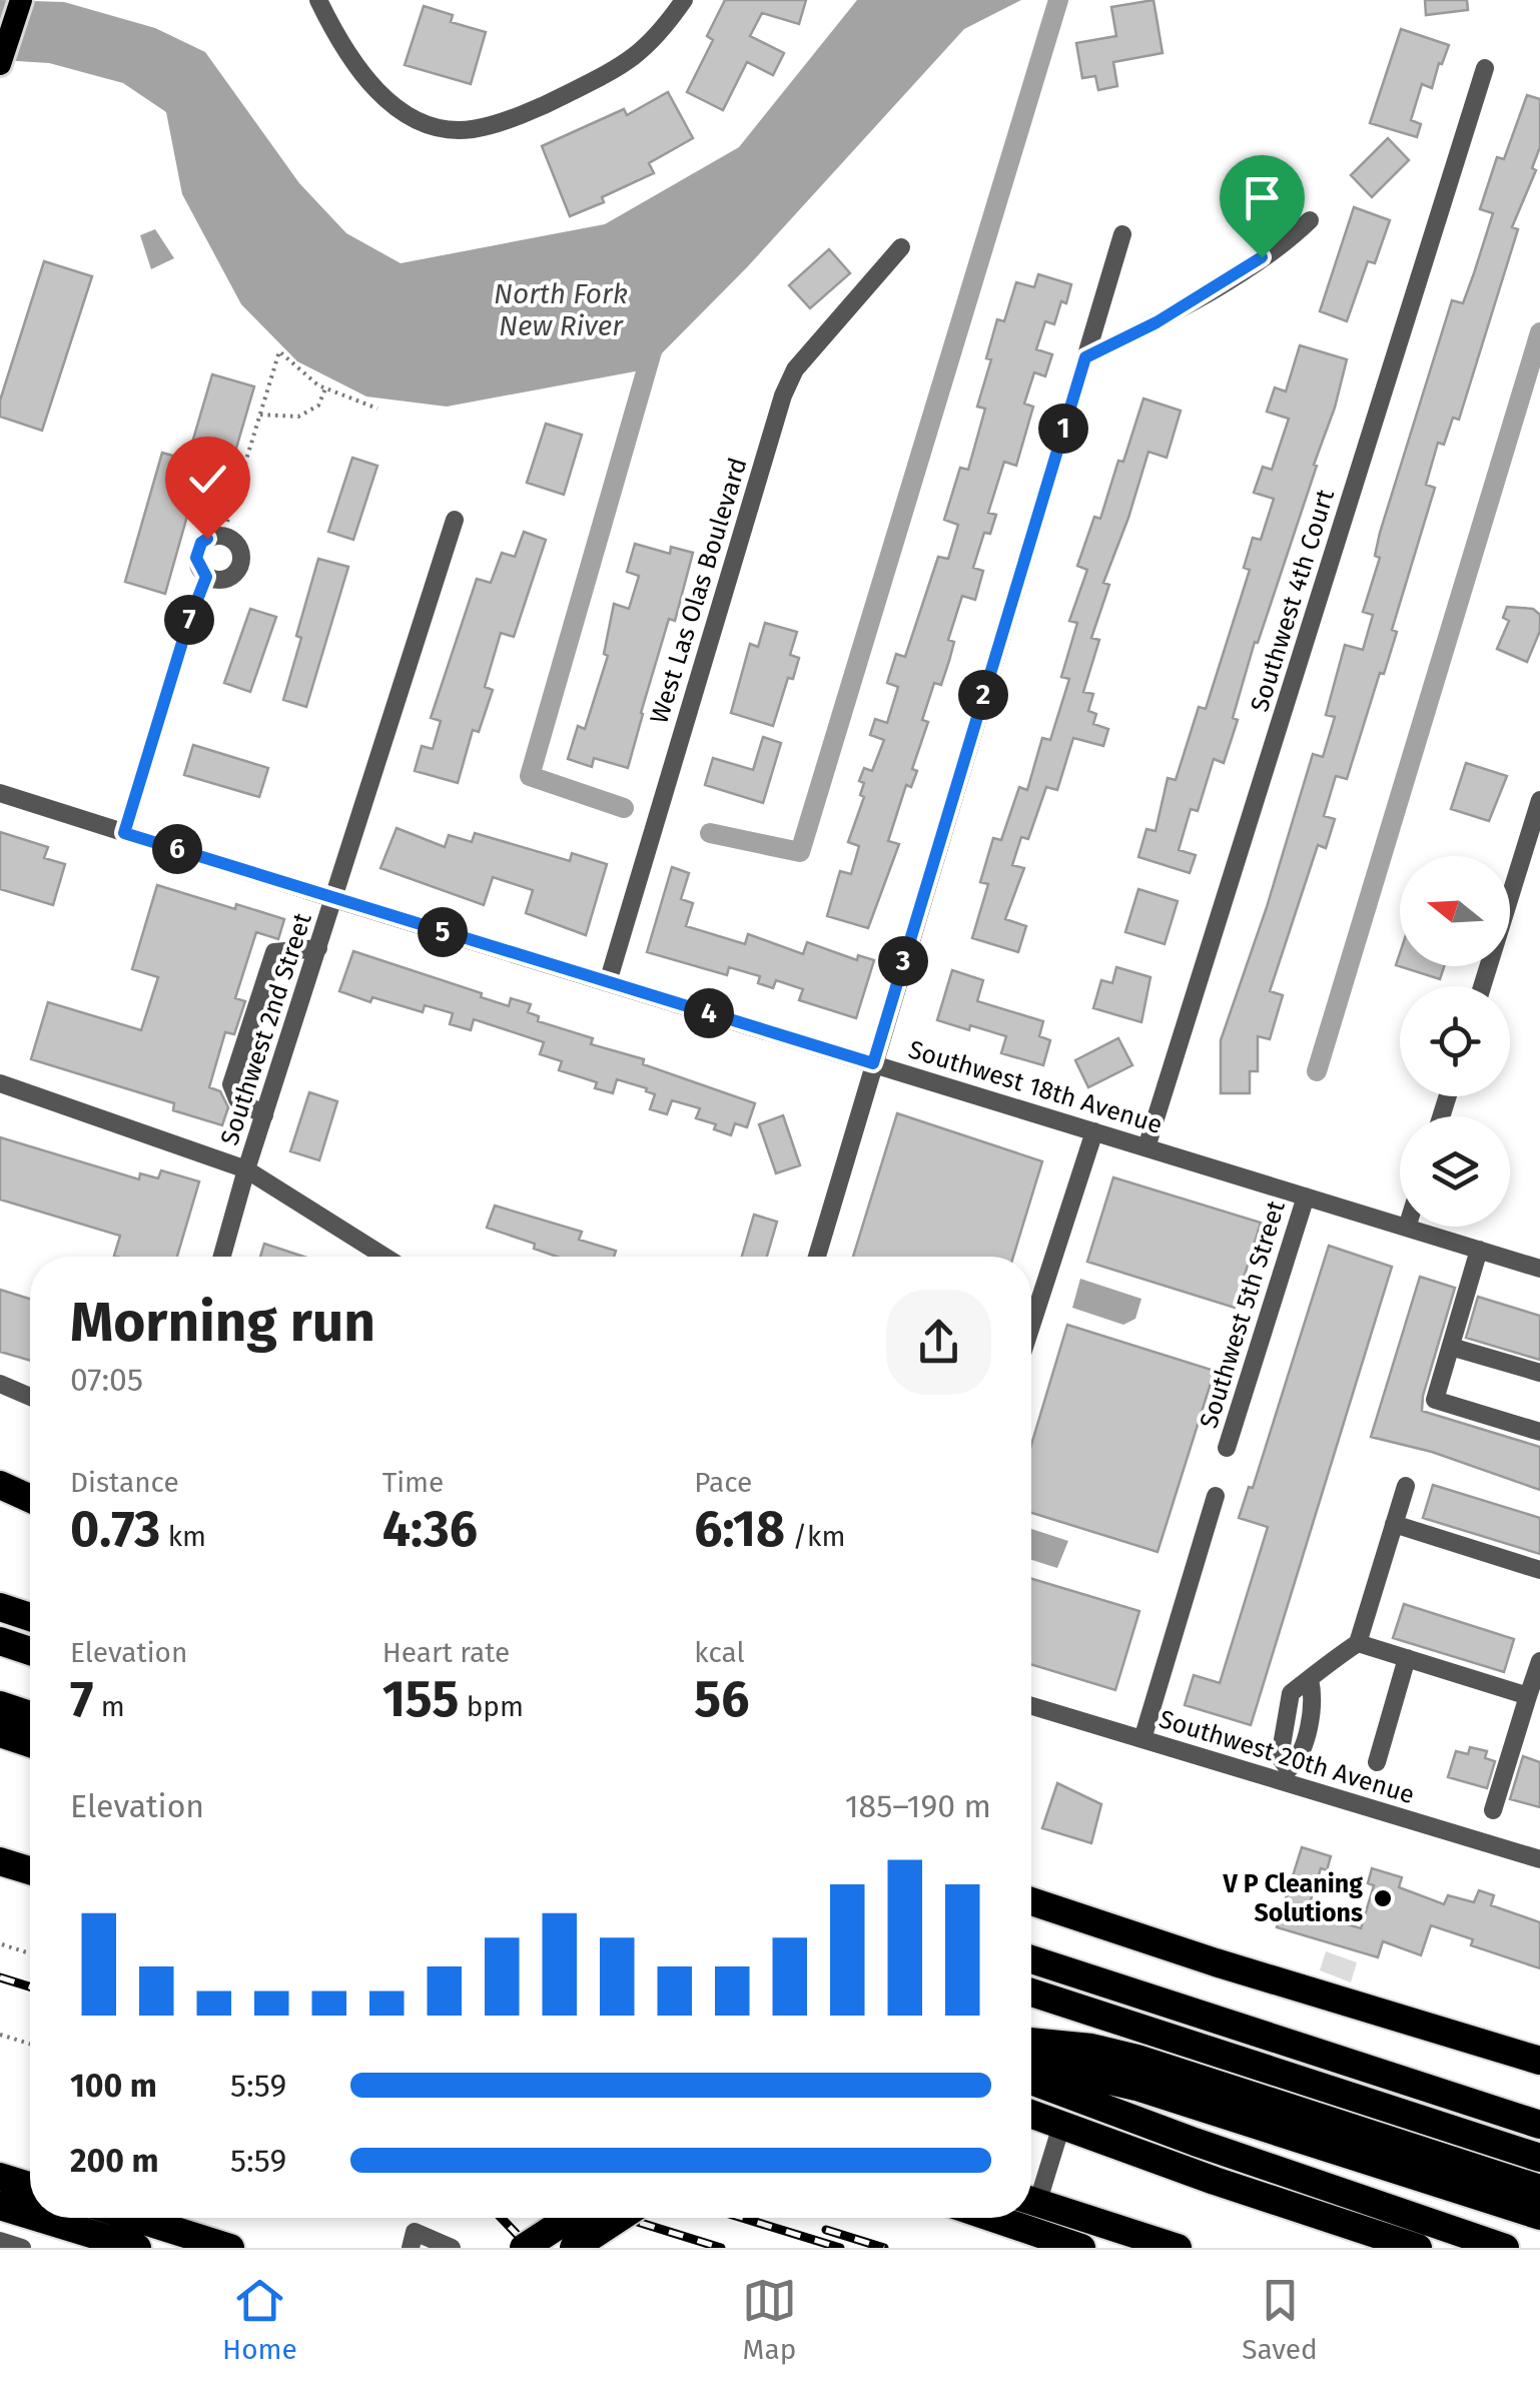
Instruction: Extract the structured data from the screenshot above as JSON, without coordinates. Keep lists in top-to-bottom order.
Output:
{
  "streets": {
    "street": [
      "West Las Olas Boulevard",
      "Southwest 4th Court",
      "Southwest 2nd Street",
      "Southwest 18th Avenue",
      "Southwest 5th Street",
      "Southwest 20th Avenue"
    ]
  },
  "crossings": [
    ["West Las Olas Boulevard", "Southwest 18th Avenue"],
    ["Southwest 4th Court", "Southwest 18th Avenue"],
    ["Southwest 2nd Street", "Southwest 18th Avenue"],
    ["Southwest 18th Avenue", "Southwest 5th Street"]
  ],
  "water": ["North Fork New River"],
  "places": ["V P Cleaning Solutions"],
  "north": "left",
  "page": {
    "pins": [
      "1",
      "7",
      "2",
      "6",
      "5",
      "3",
      "4"
    ],
    "heading": ["Morning run", "07:05"],
    "stats": [
      ["Distance", "0.73 km"],
      ["Time", "4:36"],
      ["Pace", "6:18 /km"],
      ["Elevation", "7 m"],
      ["Heart rate", "155 bpm"],
      ["kcal", "56"]
    ],
    "chart": ["Elevation", "185–190 m"],
    "list": [
      {
        "name": "100 m",
        "note": "5:59"
      },
      {
        "name": "200 m",
        "note": "5:59"
      }
    ],
    "tabs": ["Home", "Map", "Saved"]
  }
}
